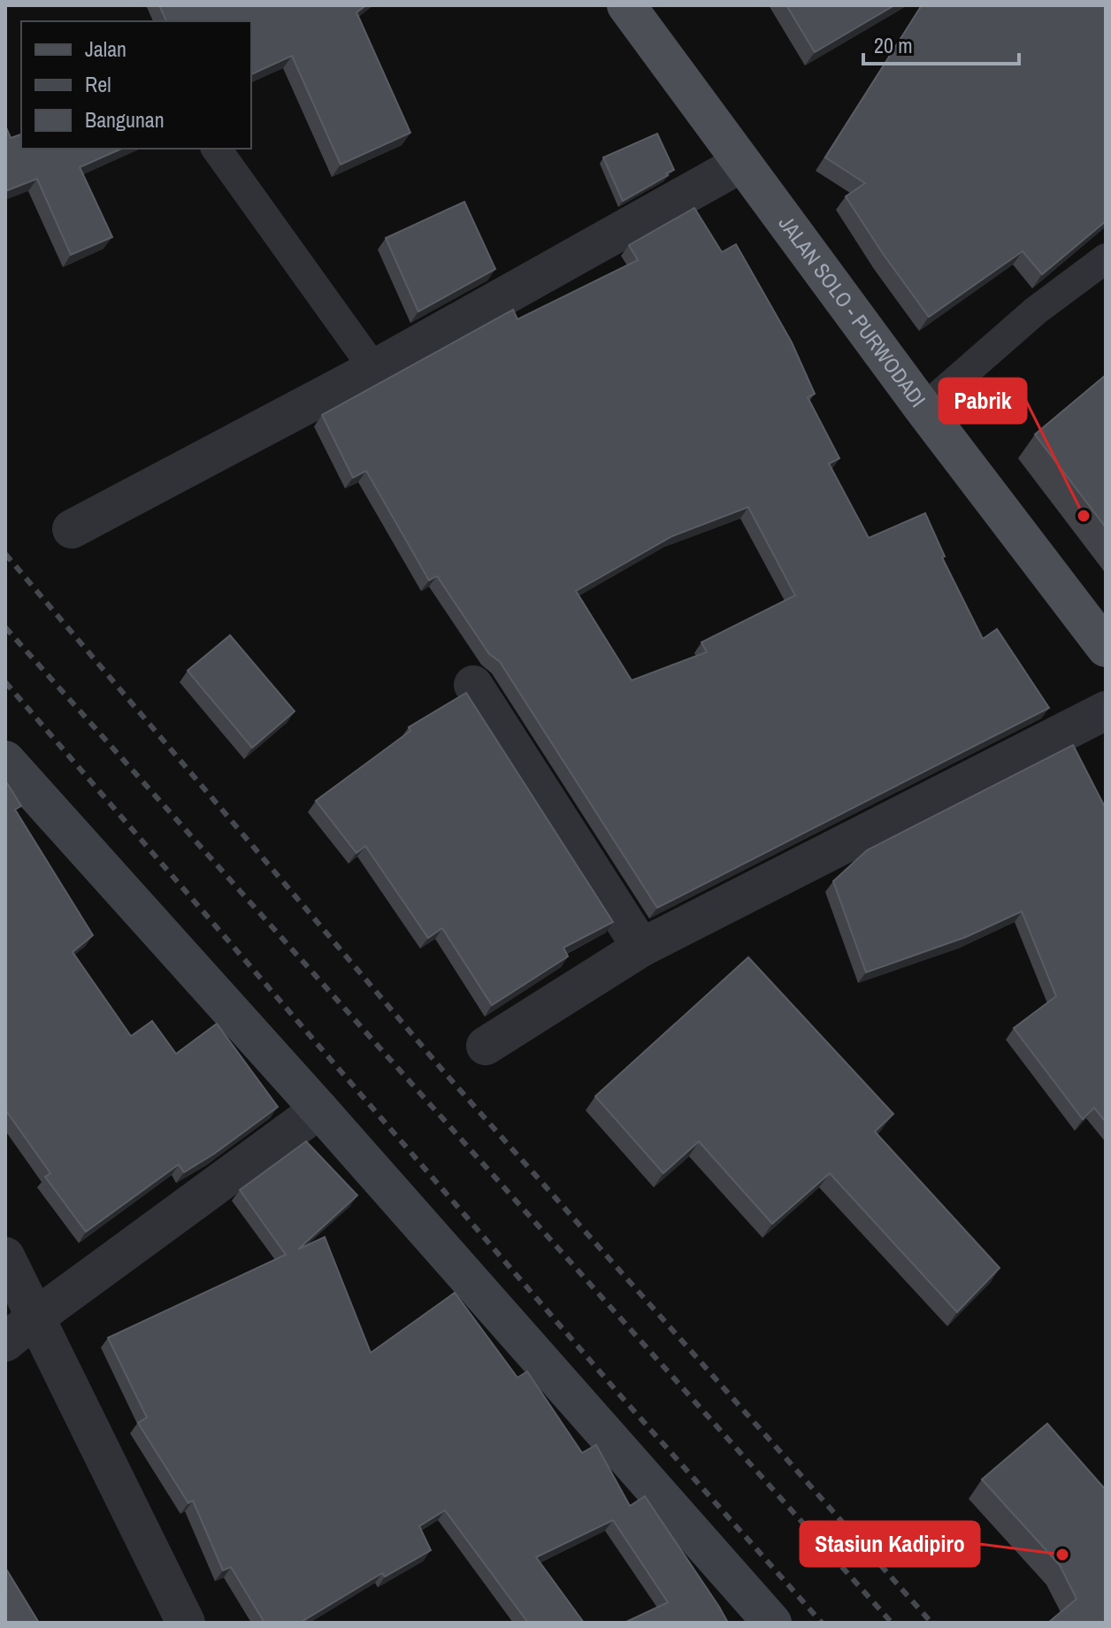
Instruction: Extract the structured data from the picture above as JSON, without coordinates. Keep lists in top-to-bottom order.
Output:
{
  "streets": {
    "main road": ["JALAN SOLO - PURWODADI"]
  },
  "places": ["Pabrik", "Stasiun Kadipiro"],
  "legend": ["Jalan", "Rel", "Bangunan"],
  "scale_bar": "20 m"
}
